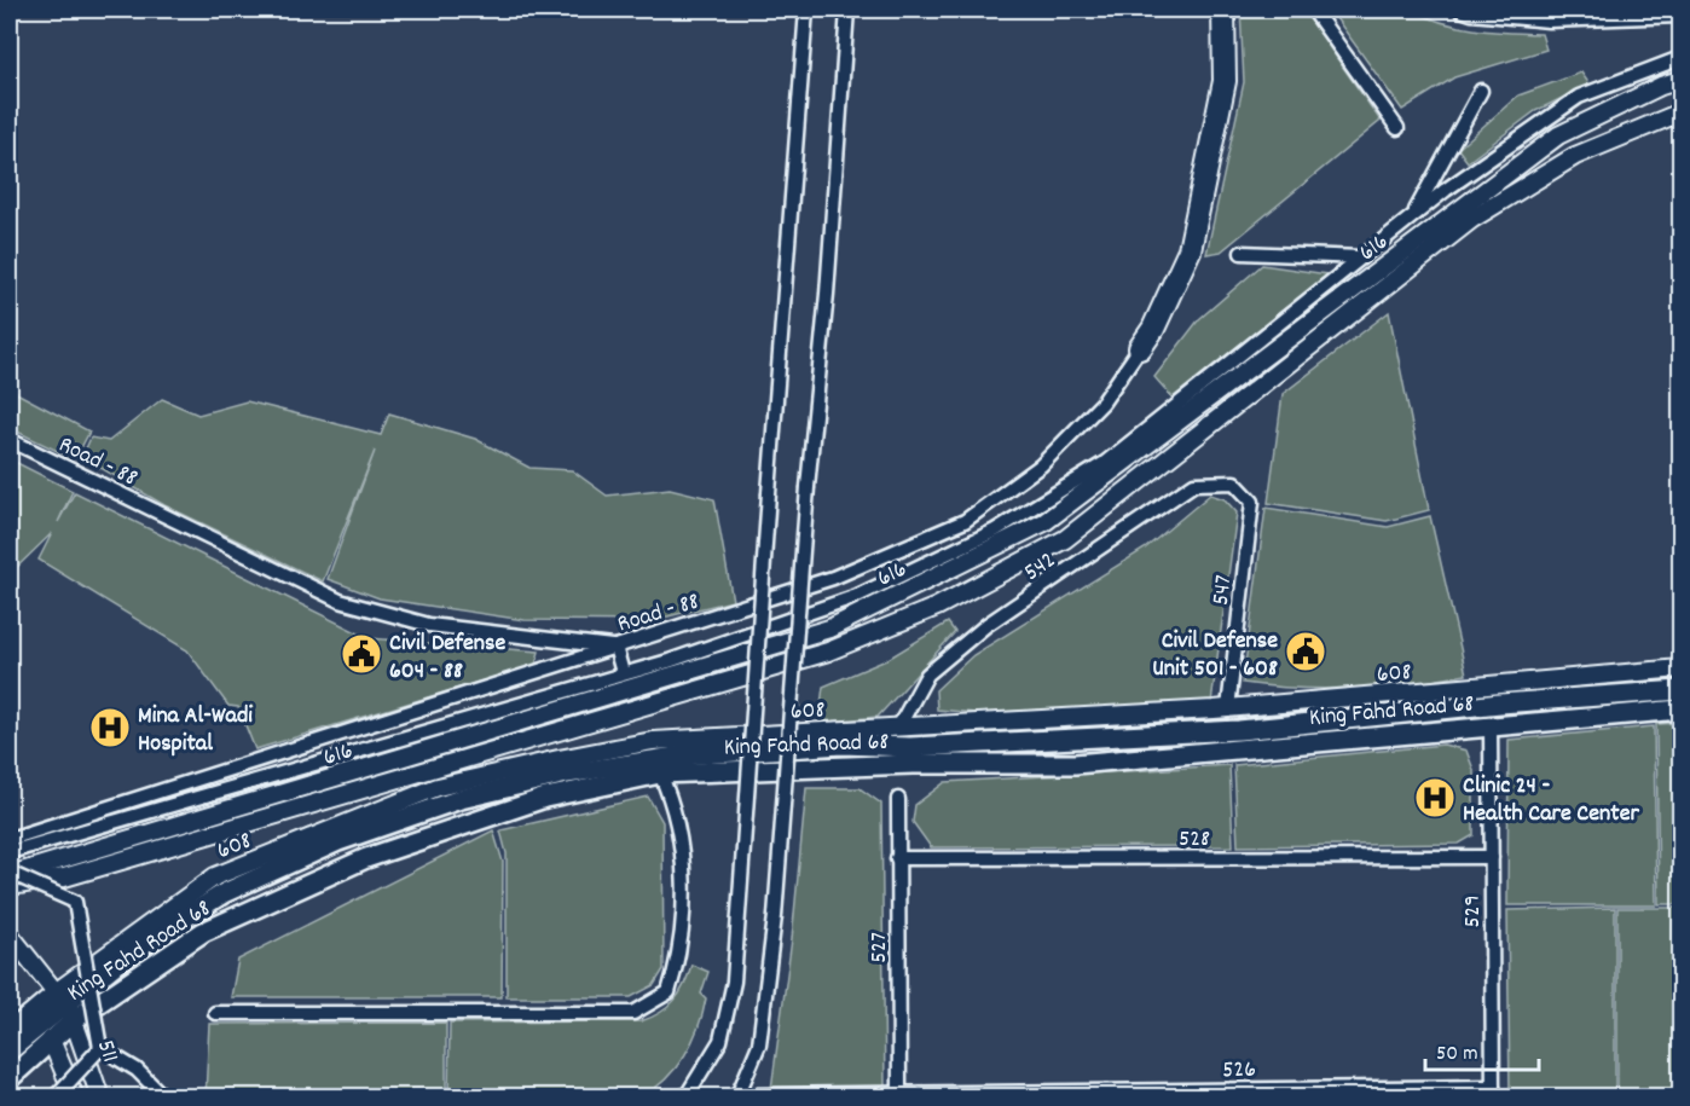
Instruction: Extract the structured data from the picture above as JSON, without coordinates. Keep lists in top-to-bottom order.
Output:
{
  "streets": {
    "main road": [
      "616",
      "608",
      "King Fahd Road 68",
      "511"
    ],
    "street": [
      "Road - 88",
      "542",
      "547",
      "528",
      "529",
      "527",
      "526"
    ]
  },
  "crossings": [
    ["542", "547"],
    ["542", "608"],
    ["547", "608"],
    ["608", "King Fahd Road 68"],
    ["608", "511"],
    ["King Fahd Road 68", "529"],
    ["King Fahd Road 68", "511"],
    ["528", "529"],
    ["528", "527"],
    ["529", "526"],
    ["527", "526"]
  ],
  "places": {
    "public building": ["Civil Defense Unit 501 - 608", "Civil Defense 604 - 88"],
    "hospital": ["Mina Al-Wadi Hospital", "Clinic 24 - Health Care Center"]
  },
  "scale_bar": "50 m"
}
